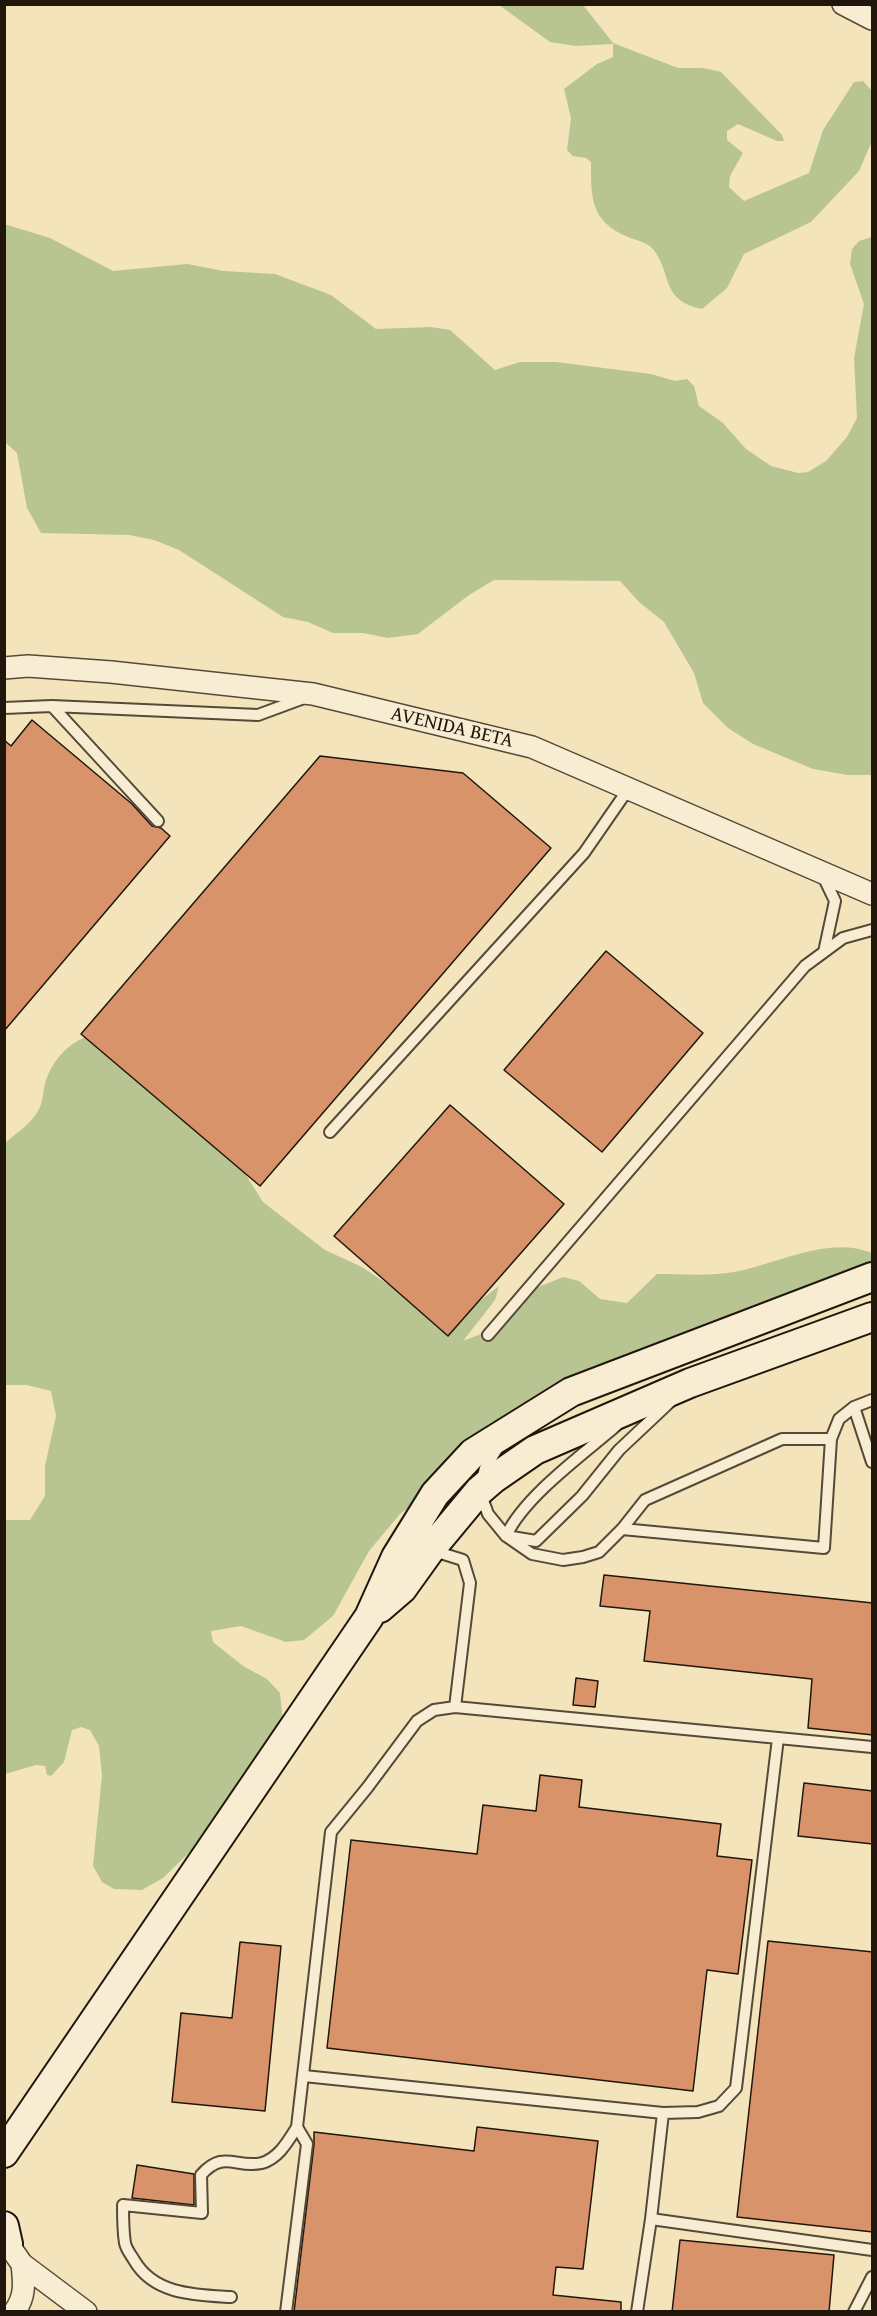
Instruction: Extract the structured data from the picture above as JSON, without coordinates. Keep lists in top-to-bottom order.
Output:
{
  "streets": {
    "street": ["AVENIDA BETA"]
  }
}
